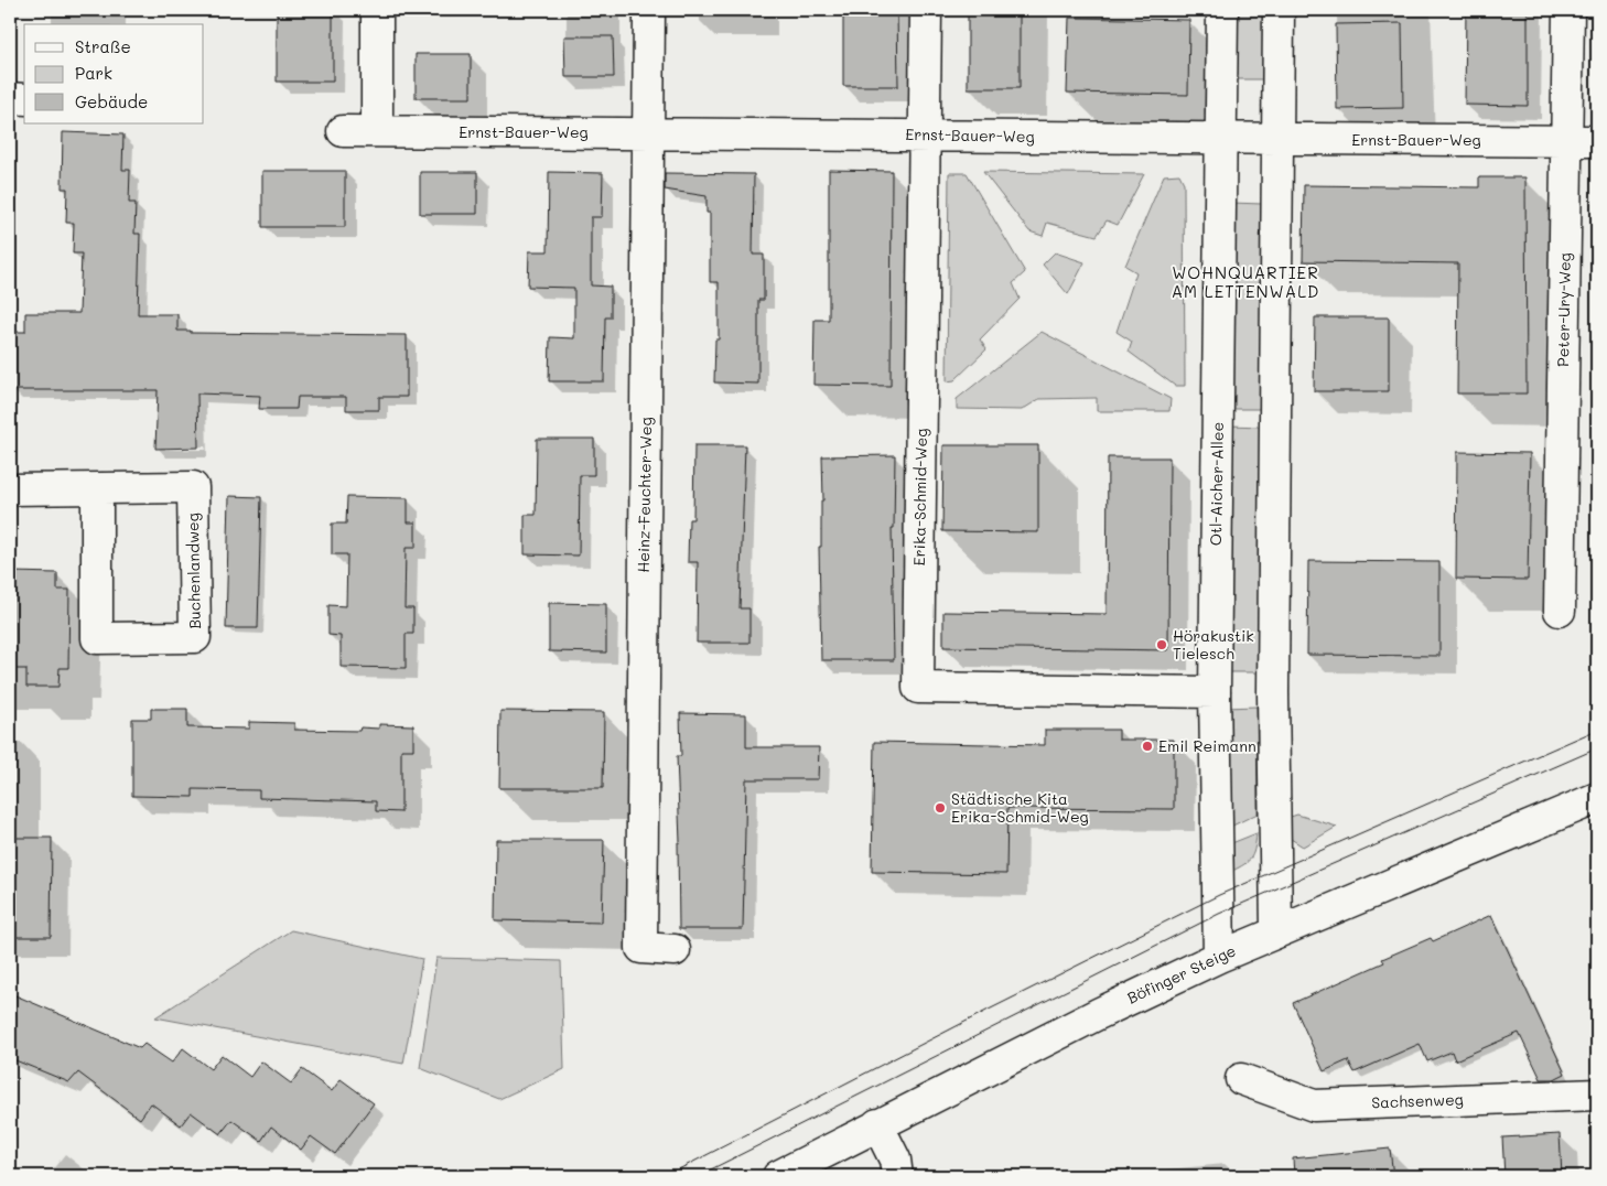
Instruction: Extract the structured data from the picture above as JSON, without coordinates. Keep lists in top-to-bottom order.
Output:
{
  "streets": {
    "street": [
      "Ernst-Bauer-Weg",
      "Peter-Ury-Weg",
      "Otl-Aicher-Allee",
      "Heinz-Feuchter-Weg",
      "Erika-Schmid-Weg",
      "Buchenlandweg",
      "Böfinger Steige",
      "Sachsenweg"
    ]
  },
  "crossings": [
    ["Ernst-Bauer-Weg", "Peter-Ury-Weg"],
    ["Ernst-Bauer-Weg", "Otl-Aicher-Allee"],
    ["Ernst-Bauer-Weg", "Heinz-Feuchter-Weg"],
    ["Ernst-Bauer-Weg", "Erika-Schmid-Weg"],
    ["Otl-Aicher-Allee", "Erika-Schmid-Weg"],
    ["Otl-Aicher-Allee", "Böfinger Steige"]
  ],
  "districts": ["WOHNQUARTIER AM LETTENWALD"],
  "places": ["Hörakustik Tielesch", "Emil Reimann", "Städtische Kita Erika-Schmid-Weg"],
  "legend": ["Straße", "Park", "Gebäude"]
}
